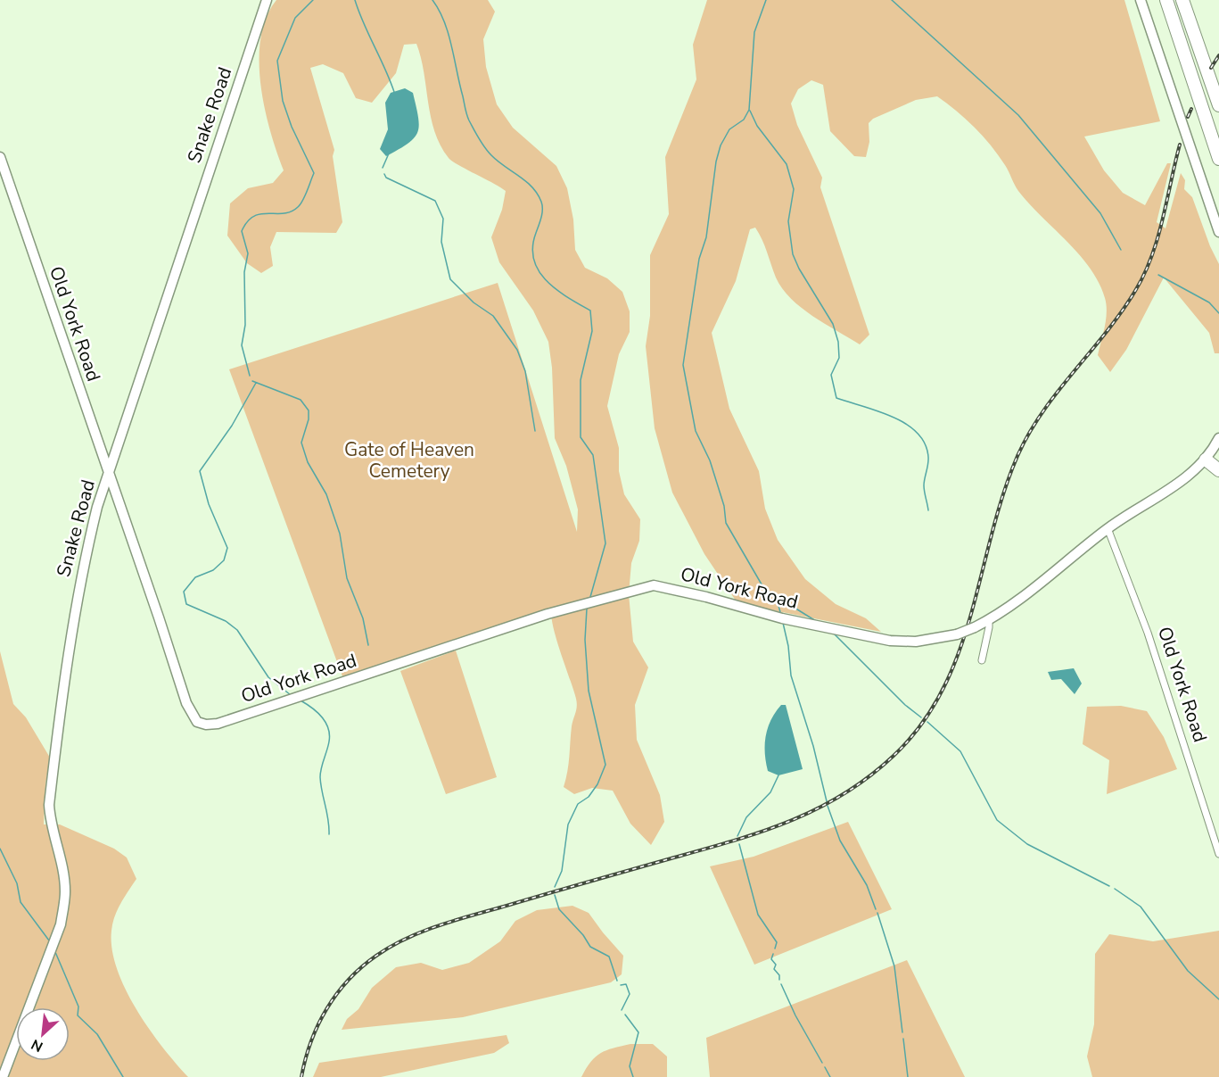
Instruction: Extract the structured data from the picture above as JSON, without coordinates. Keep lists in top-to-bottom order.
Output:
{
  "streets": {
    "street": ["Snake Road", "Old York Road"]
  },
  "crossings": [
    ["Snake Road", "Old York Road"]
  ],
  "parks": ["Gate of Heaven Cemetery"],
  "north": "bottom left"
}
